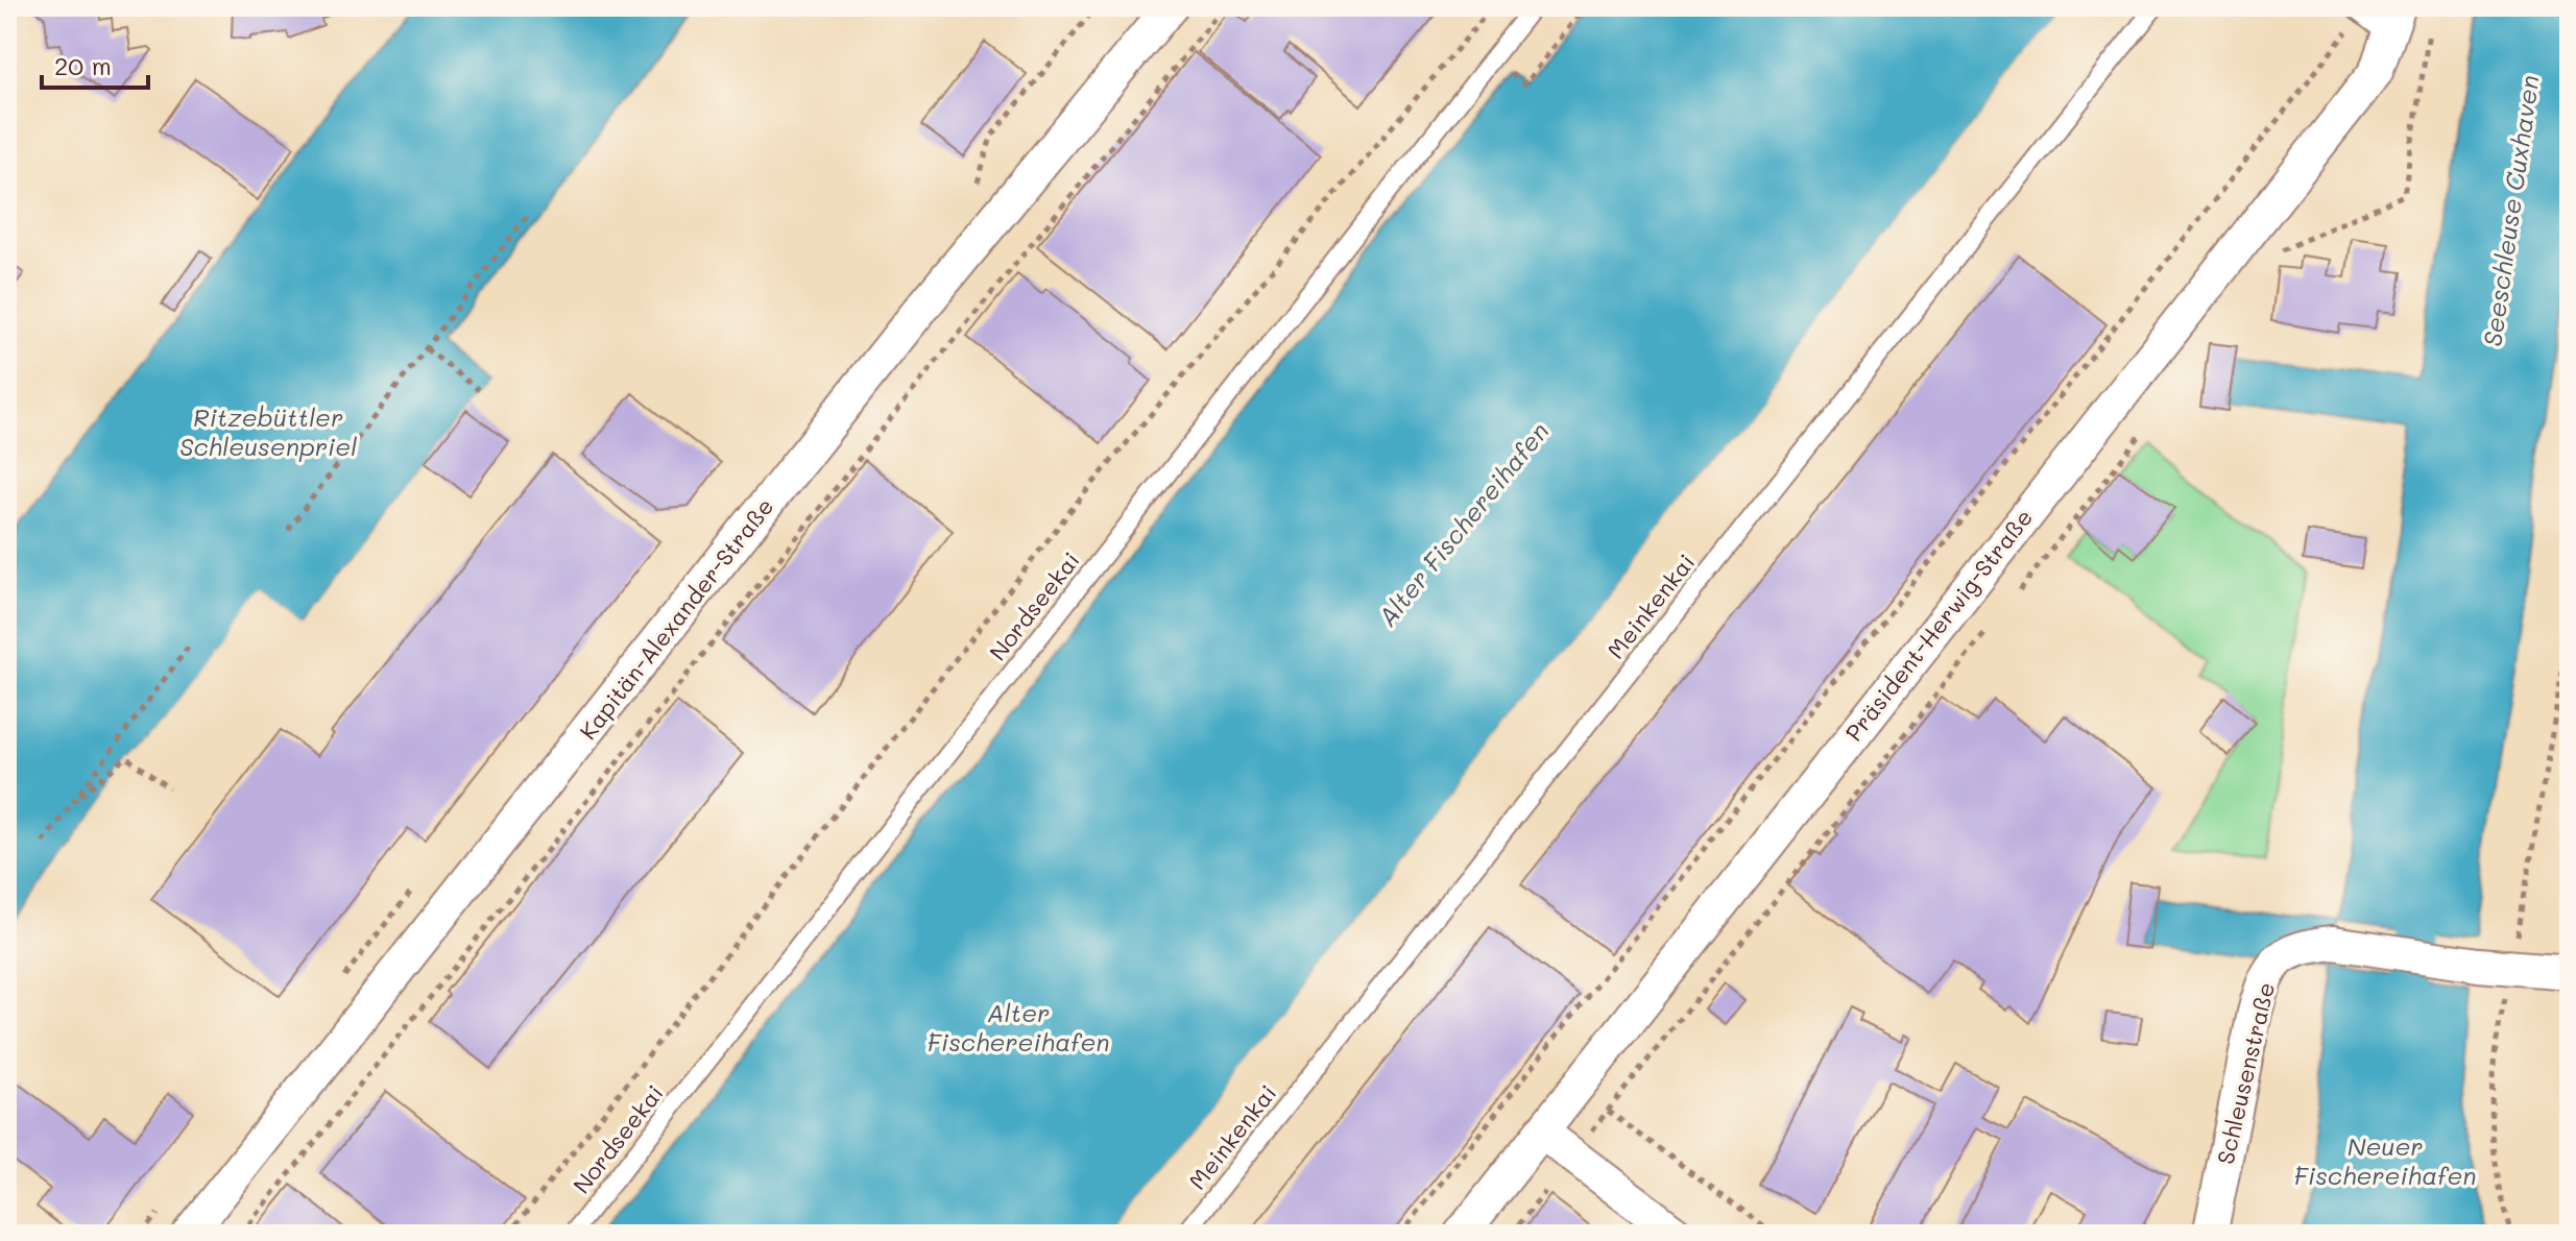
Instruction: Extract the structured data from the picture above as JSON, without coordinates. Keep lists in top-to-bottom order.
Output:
{
  "streets": {
    "street": ["Kapitän-Alexander-Straße", "Präsident-Herwig-Straße", "Schleusenstraße"],
    "lane": ["Nordseekai", "Meinkenkai"]
  },
  "water": [
    "Seeschleuse Cuxhaven",
    "Ritzebüttler Schleusenpriel",
    "Alter Fischereihafen",
    "Neuer Fischereihafen"
  ],
  "scale_bar": "20 m"
}
